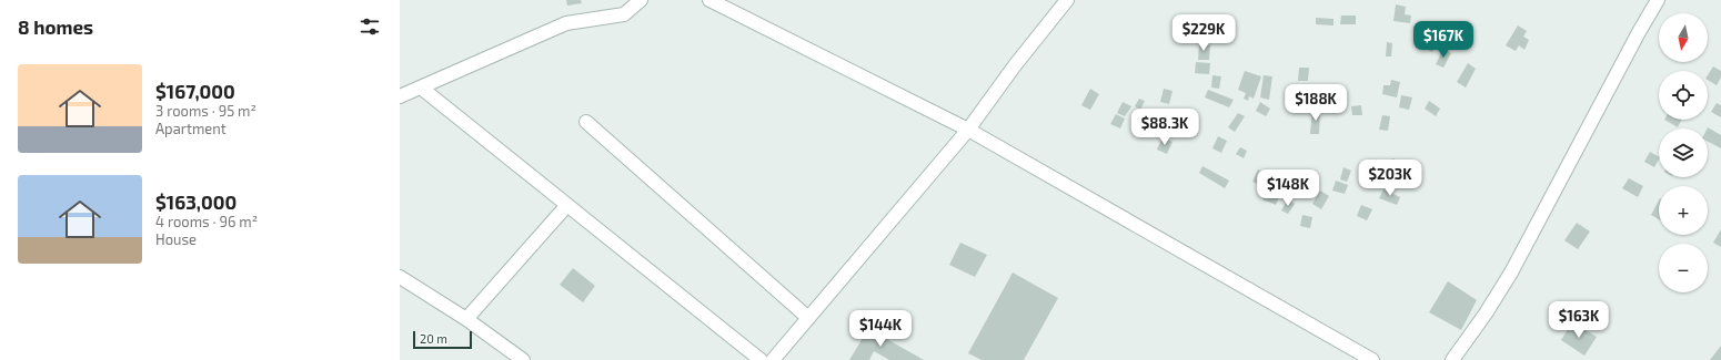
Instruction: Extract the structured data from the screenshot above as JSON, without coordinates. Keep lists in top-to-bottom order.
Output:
{
  "scale_bar": "20 m",
  "north": "bottom",
  "page": {
    "heading": "8 homes",
    "map_buttons": ["+", "−"],
    "price": [
      "$229K",
      "$167K",
      "$188K",
      "$88.3K",
      "$203K",
      "$148K",
      "$163K",
      "$144K"
    ],
    "list": [
      {
        "name": "$167,000",
        "note": "3 rooms · 95 m² · Apartment"
      },
      {
        "name": "$163,000",
        "note": "4 rooms · 96 m² · House"
      }
    ],
    "scale": "20 m"
  }
}
